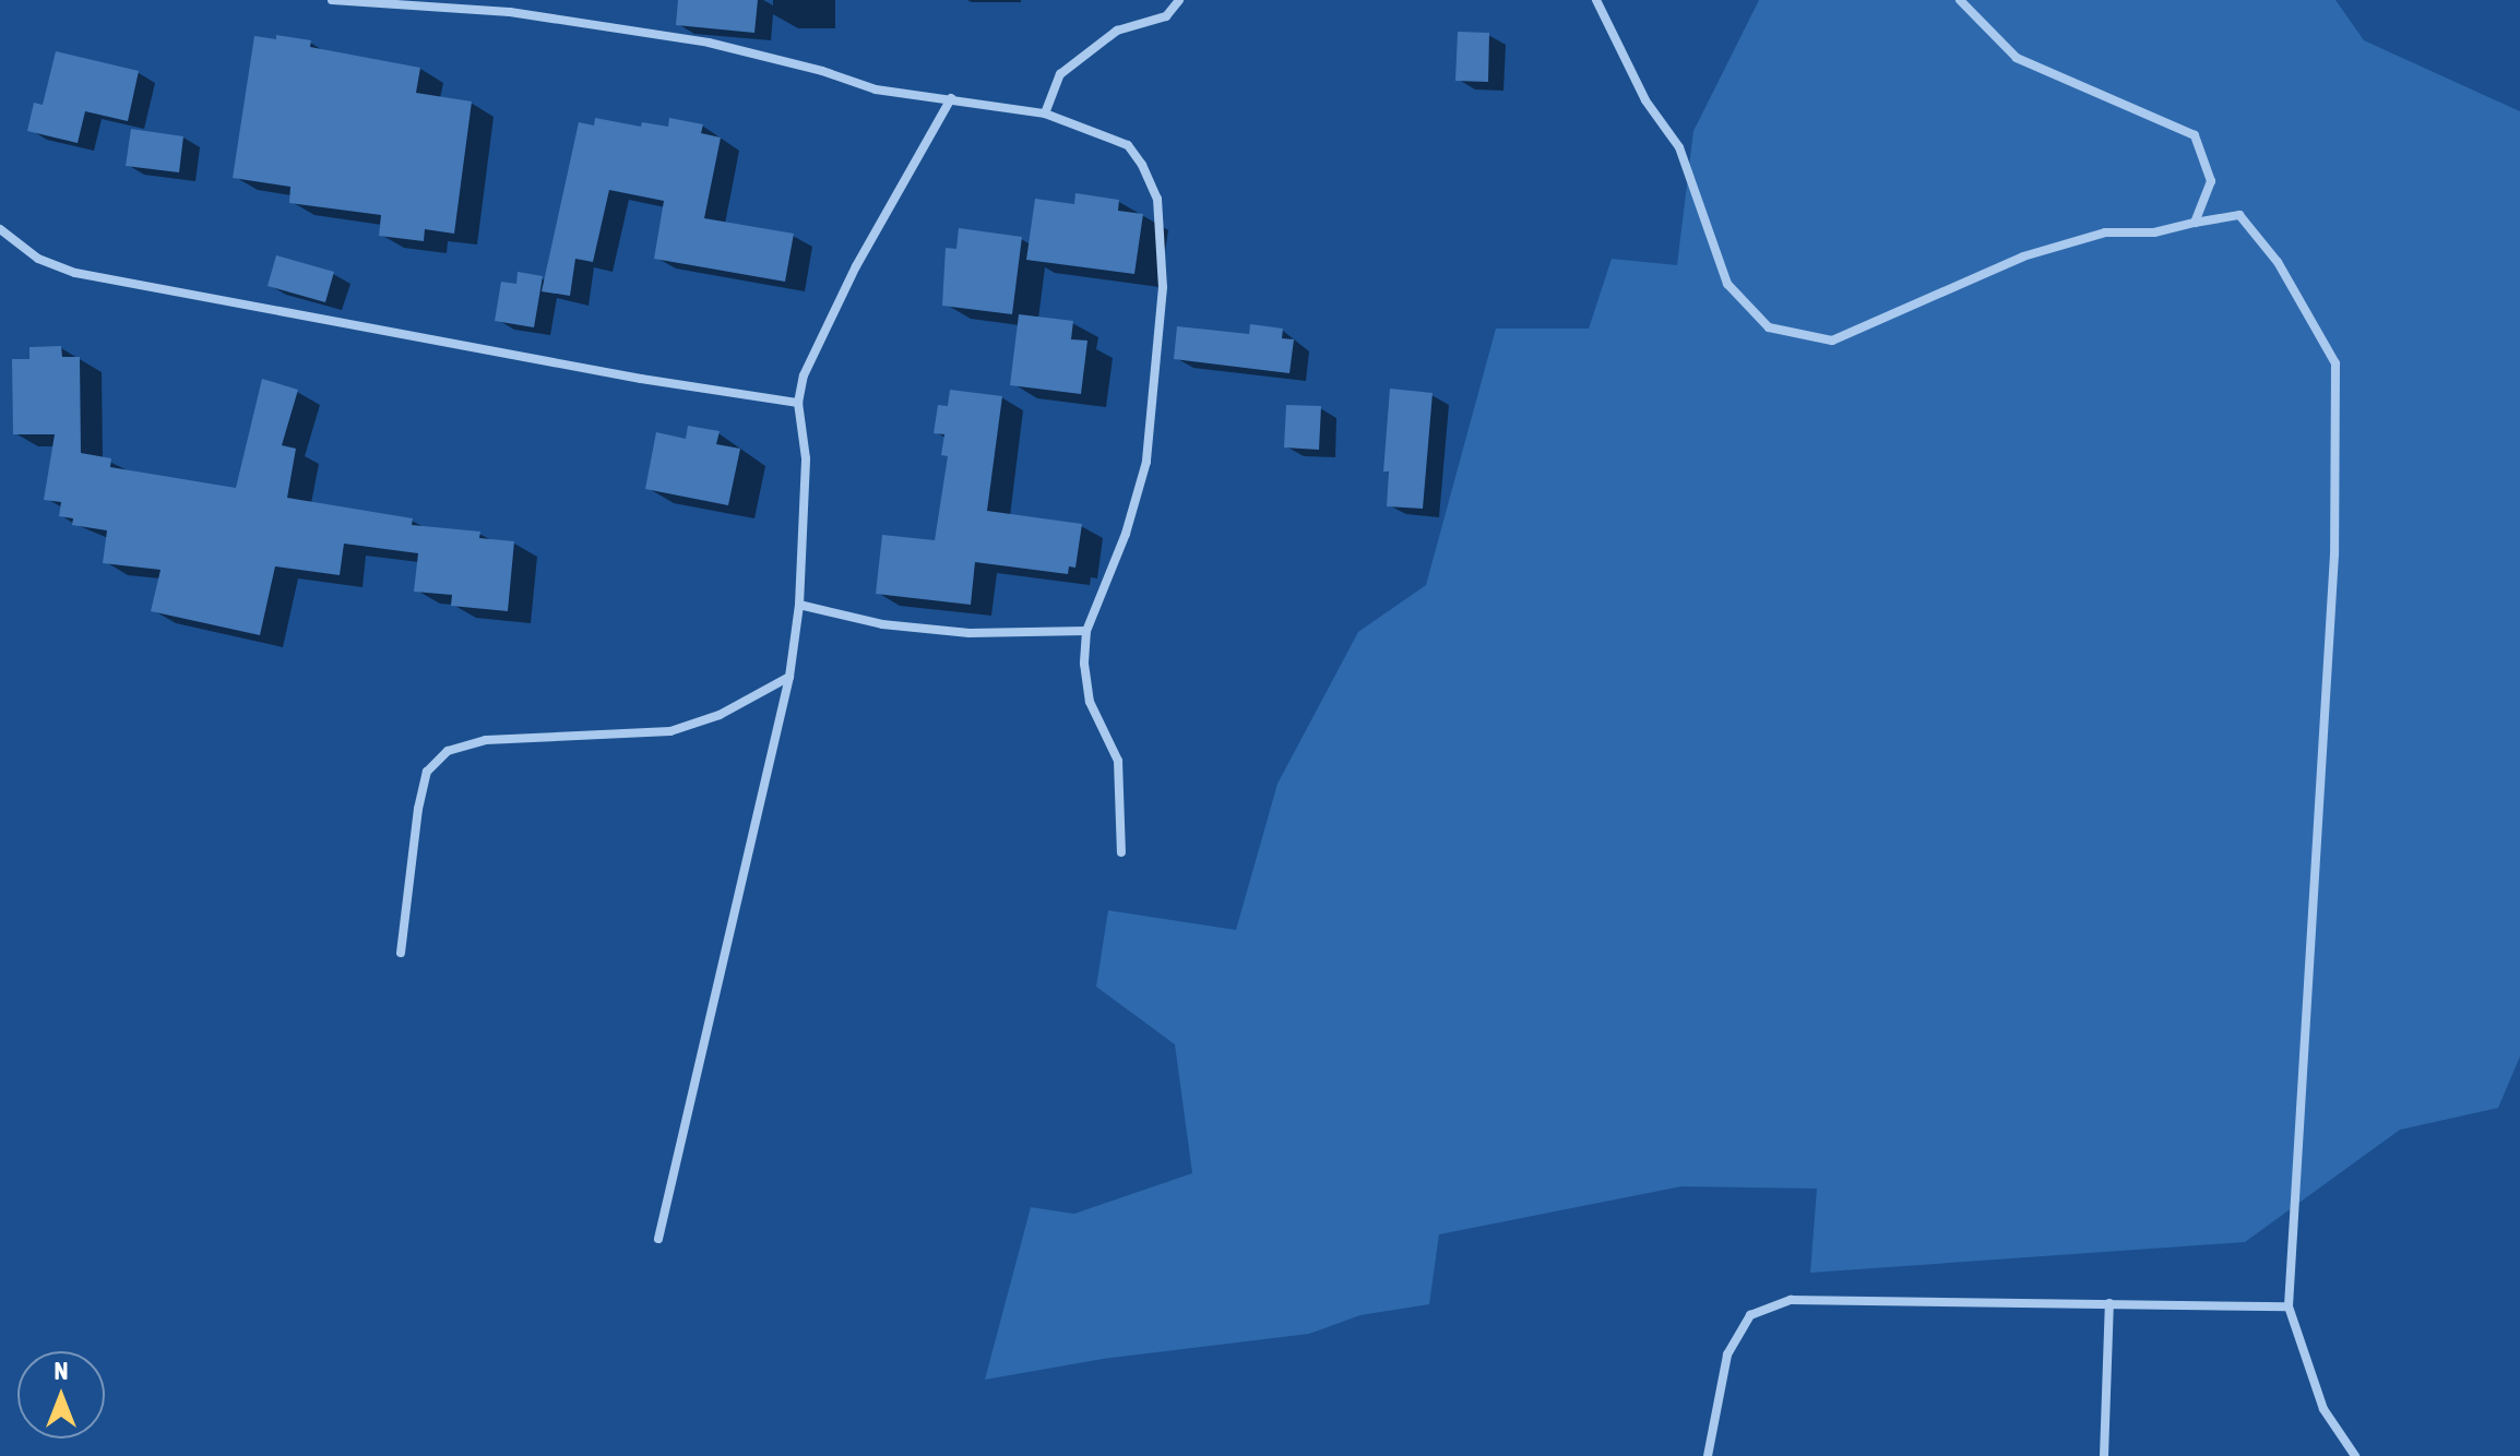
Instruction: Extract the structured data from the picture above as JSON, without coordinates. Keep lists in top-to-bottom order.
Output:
{
  "north": "top"
}
